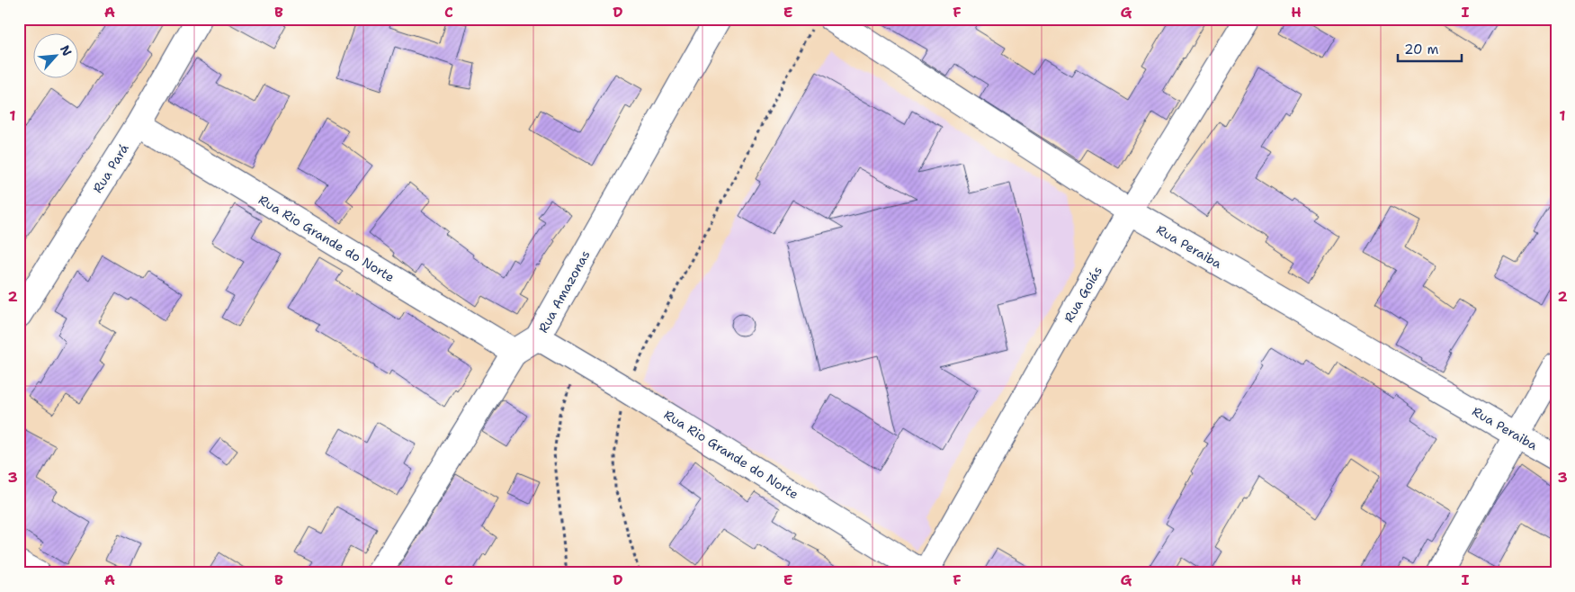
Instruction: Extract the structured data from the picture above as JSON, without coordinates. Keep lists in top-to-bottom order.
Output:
{
  "streets": {
    "street": [
      "Rua Pará",
      "Rua Rio Grande do Norte",
      "Rua Peraiba",
      "Rua Amazonas",
      "Rua Goiás"
    ]
  },
  "crossings": [
    ["Rua Pará", "Rua Rio Grande do Norte"],
    ["Rua Rio Grande do Norte", "Rua Amazonas"],
    ["Rua Rio Grande do Norte", "Rua Goiás"],
    ["Rua Peraiba", "Rua Goiás"]
  ],
  "scale_bar": "20 m",
  "north": "top right",
  "grid": {
    "columns": [
      "A",
      "B",
      "C",
      "D",
      "E",
      "F",
      "G",
      "H",
      "I"
    ],
    "rows": ["1", "2", "3"]
  }
}
